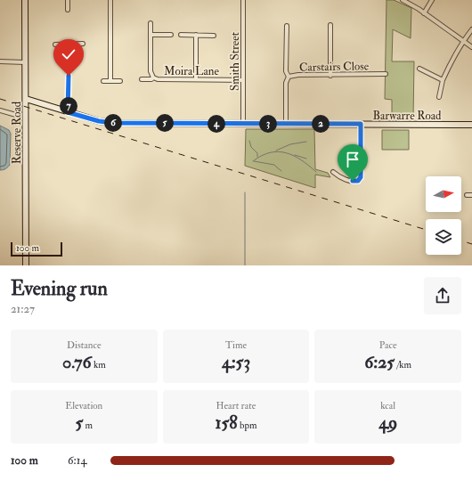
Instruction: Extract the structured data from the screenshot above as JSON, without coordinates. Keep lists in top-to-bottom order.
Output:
{
  "streets": {
    "street": [
      "Smith Street",
      "Carstairs Close",
      "Moira Lane",
      "Barwarre Road",
      "Reserve Road"
    ]
  },
  "crossings": [
    ["Smith Street", "Moira Lane"],
    ["Smith Street", "Barwarre Road"],
    ["Carstairs Close", "Barwarre Road"],
    ["Barwarre Road", "Reserve Road"]
  ],
  "scale_bar": "100 m",
  "north": "right",
  "page": {
    "pins": [
      "7",
      "5",
      "6",
      "2",
      "3",
      "4"
    ],
    "scale": "100 m",
    "heading": ["Evening run", "21:27"],
    "stats": [
      ["Distance", "0.76 km"],
      ["Time", "4:53"],
      ["Pace", "6:25 /km"],
      ["Elevation", "5 m"],
      ["Heart rate", "158 bpm"],
      ["kcal", "49"]
    ],
    "list": [
      {
        "name": "100 m",
        "note": "6:14"
      }
    ]
  }
}
